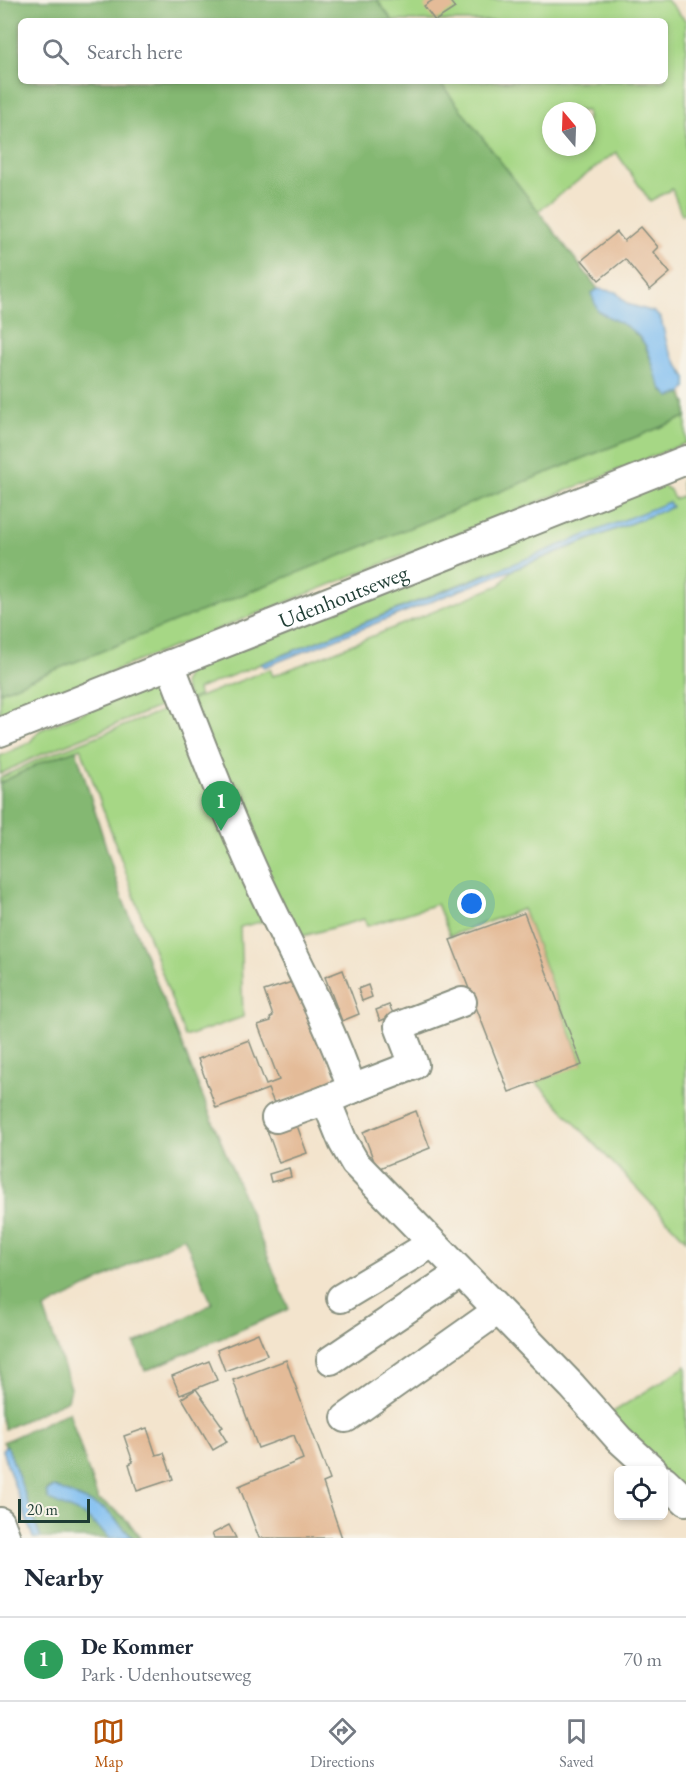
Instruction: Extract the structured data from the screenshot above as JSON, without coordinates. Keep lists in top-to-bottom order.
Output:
{
  "streets": {
    "street": ["Udenhoutseweg"]
  },
  "scale_bar": "20 m",
  "north": "top",
  "page": {
    "search": "Search here",
    "pins": "1",
    "scale": "20 m",
    "heading": "Nearby",
    "list": [
      {
        "mark": "1",
        "name": "De Kommer",
        "note": "Park · Udenhoutseweg",
        "value": "70 m"
      }
    ],
    "nav": ["Map", "Directions", "Saved"]
  }
}
